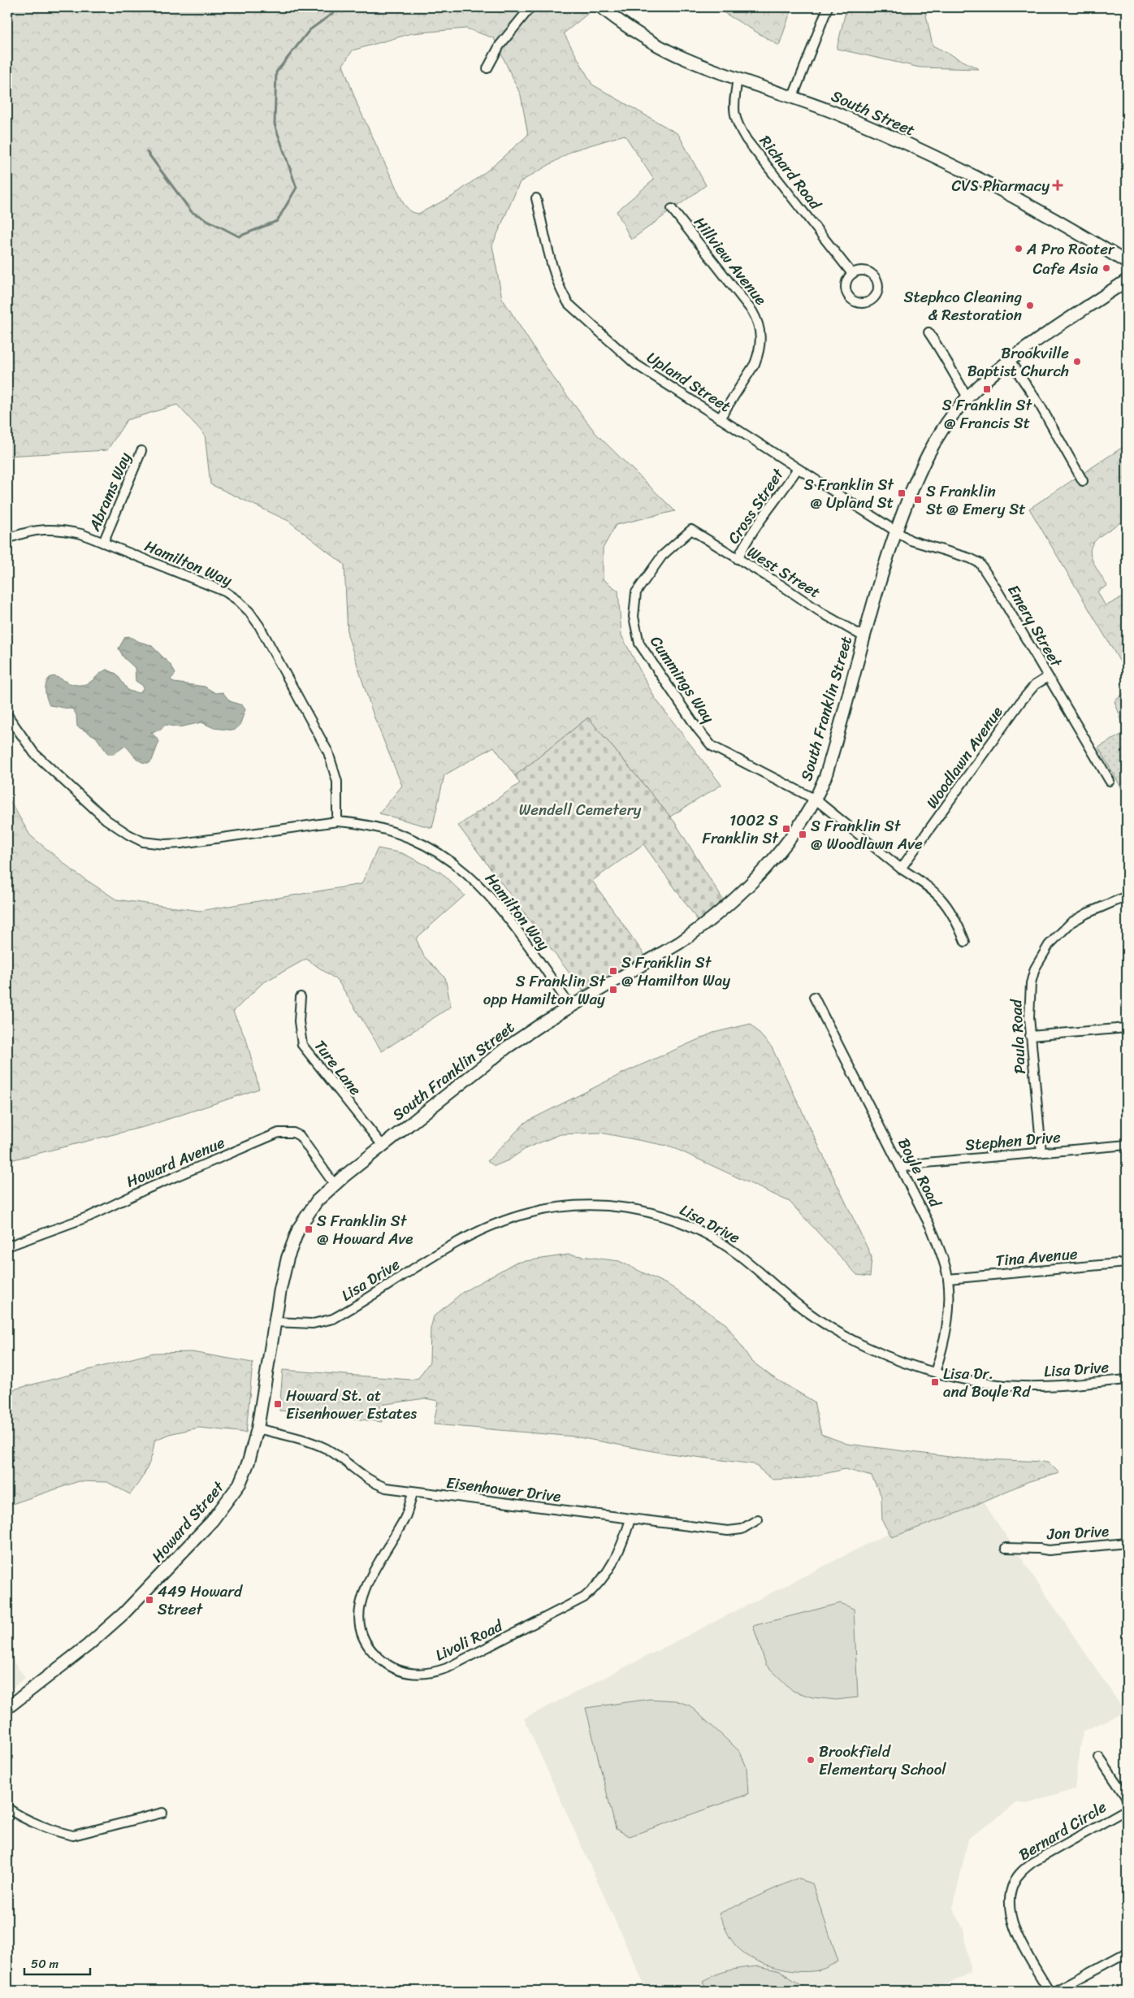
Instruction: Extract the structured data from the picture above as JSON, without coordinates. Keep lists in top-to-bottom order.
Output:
{
  "streets": {
    "main road": ["South Street", "South Franklin Street", "Howard Street"],
    "street": [
      "Richard Road",
      "Hillview Avenue",
      "Upland Street",
      "Abrams Way",
      "Cross Street",
      "Hamilton Way",
      "West Street",
      "Emery Street",
      "Cummings Way",
      "Woodlawn Avenue",
      "Paula Road",
      "Ture Lane",
      "Stephen Drive",
      "Howard Avenue",
      "Boyle Road",
      "Lisa Drive",
      "Tina Avenue",
      "Eisenhower Drive",
      "Jon Drive",
      "Livoli Road",
      "Bernard Circle"
    ]
  },
  "crossings": [
    ["South Street", "Richard Road"],
    ["Hillview Avenue", "Upland Street"],
    ["Upland Street", "Cross Street"],
    ["Upland Street", "Emery Street"],
    ["Upland Street", "South Franklin Street"],
    ["Abrams Way", "Hamilton Way"],
    ["Cross Street", "West Street"],
    ["Hamilton Way", "South Franklin Street"],
    ["West Street", "Cummings Way"],
    ["West Street", "South Franklin Street"],
    ["Emery Street", "South Franklin Street"],
    ["Emery Street", "Woodlawn Avenue"],
    ["Cummings Way", "South Franklin Street"],
    ["South Franklin Street", "Ture Lane"],
    ["South Franklin Street", "Howard Avenue"],
    ["South Franklin Street", "Howard Street"],
    ["Paula Road", "Stephen Drive"],
    ["Stephen Drive", "Boyle Road"],
    ["Boyle Road", "Lisa Drive"],
    ["Boyle Road", "Tina Avenue"],
    ["Lisa Drive", "Howard Street"],
    ["Eisenhower Drive", "Howard Street"],
    ["Eisenhower Drive", "Livoli Road"]
  ],
  "parks": ["Wendell Cemetery"],
  "places": {
    "health": ["CVS Pharmacy"],
    "other": [
      "A Pro Rooter",
      "Cafe Asia",
      "Stephco Cleaning & Restoration",
      "Brookville Baptist Church",
      "Brookfield Elementary School"
    ],
    "transit": [
      "S Franklin St @ Francis St",
      "S Franklin St @ Upland St",
      "S Franklin St @ Emery St",
      "1002 S Franklin St",
      "S Franklin St @ Woodlawn Ave",
      "S Franklin St @ Hamilton Way",
      "S Franklin St opp Hamilton Way",
      "S Franklin St @ Howard Ave",
      "Lisa Dr. and Boyle Rd",
      "Howard St. at Eisenhower Estates",
      "449 Howard Street"
    ]
  },
  "scale_bar": "50 m"
}
